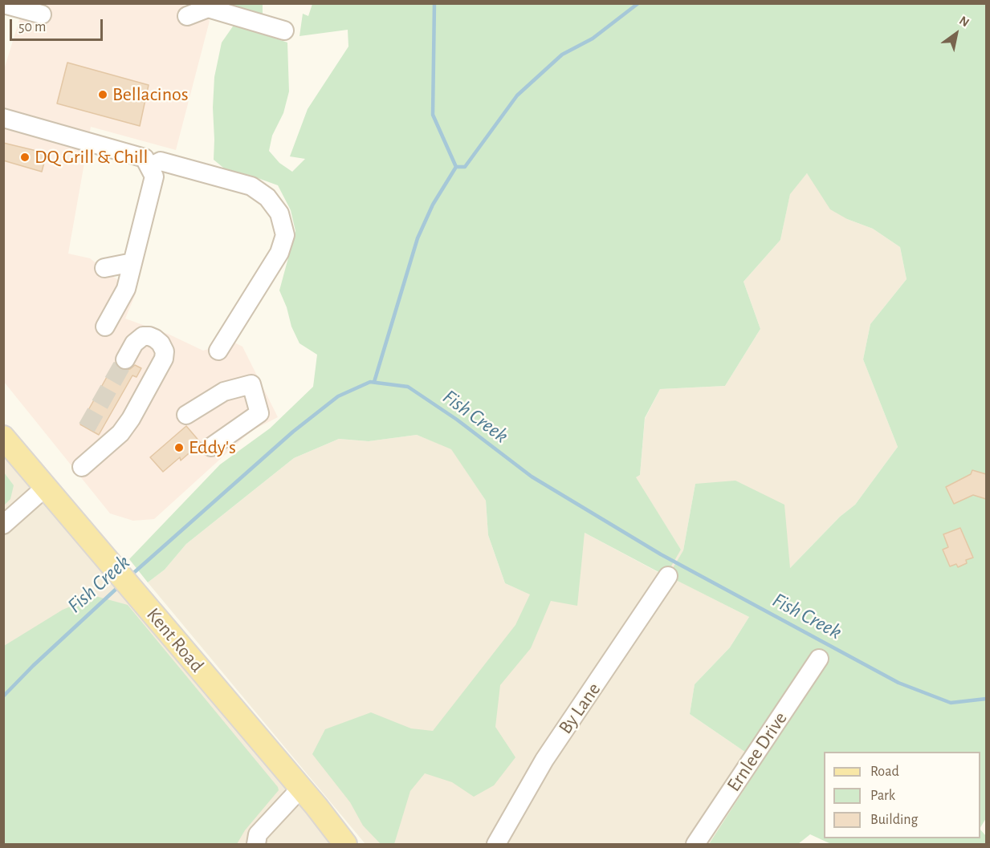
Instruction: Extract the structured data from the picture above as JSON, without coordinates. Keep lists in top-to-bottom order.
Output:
{
  "streets": {
    "main road": ["Kent Road"],
    "street": ["By Lane", "Ernlee Drive"]
  },
  "water": ["Fish Creek"],
  "places": ["Bellacinos", "DQ Grill & Chill", "Eddy's"],
  "legend": ["Road", "Park", "Building"],
  "scale_bar": "50 m",
  "north": "top right"
}
